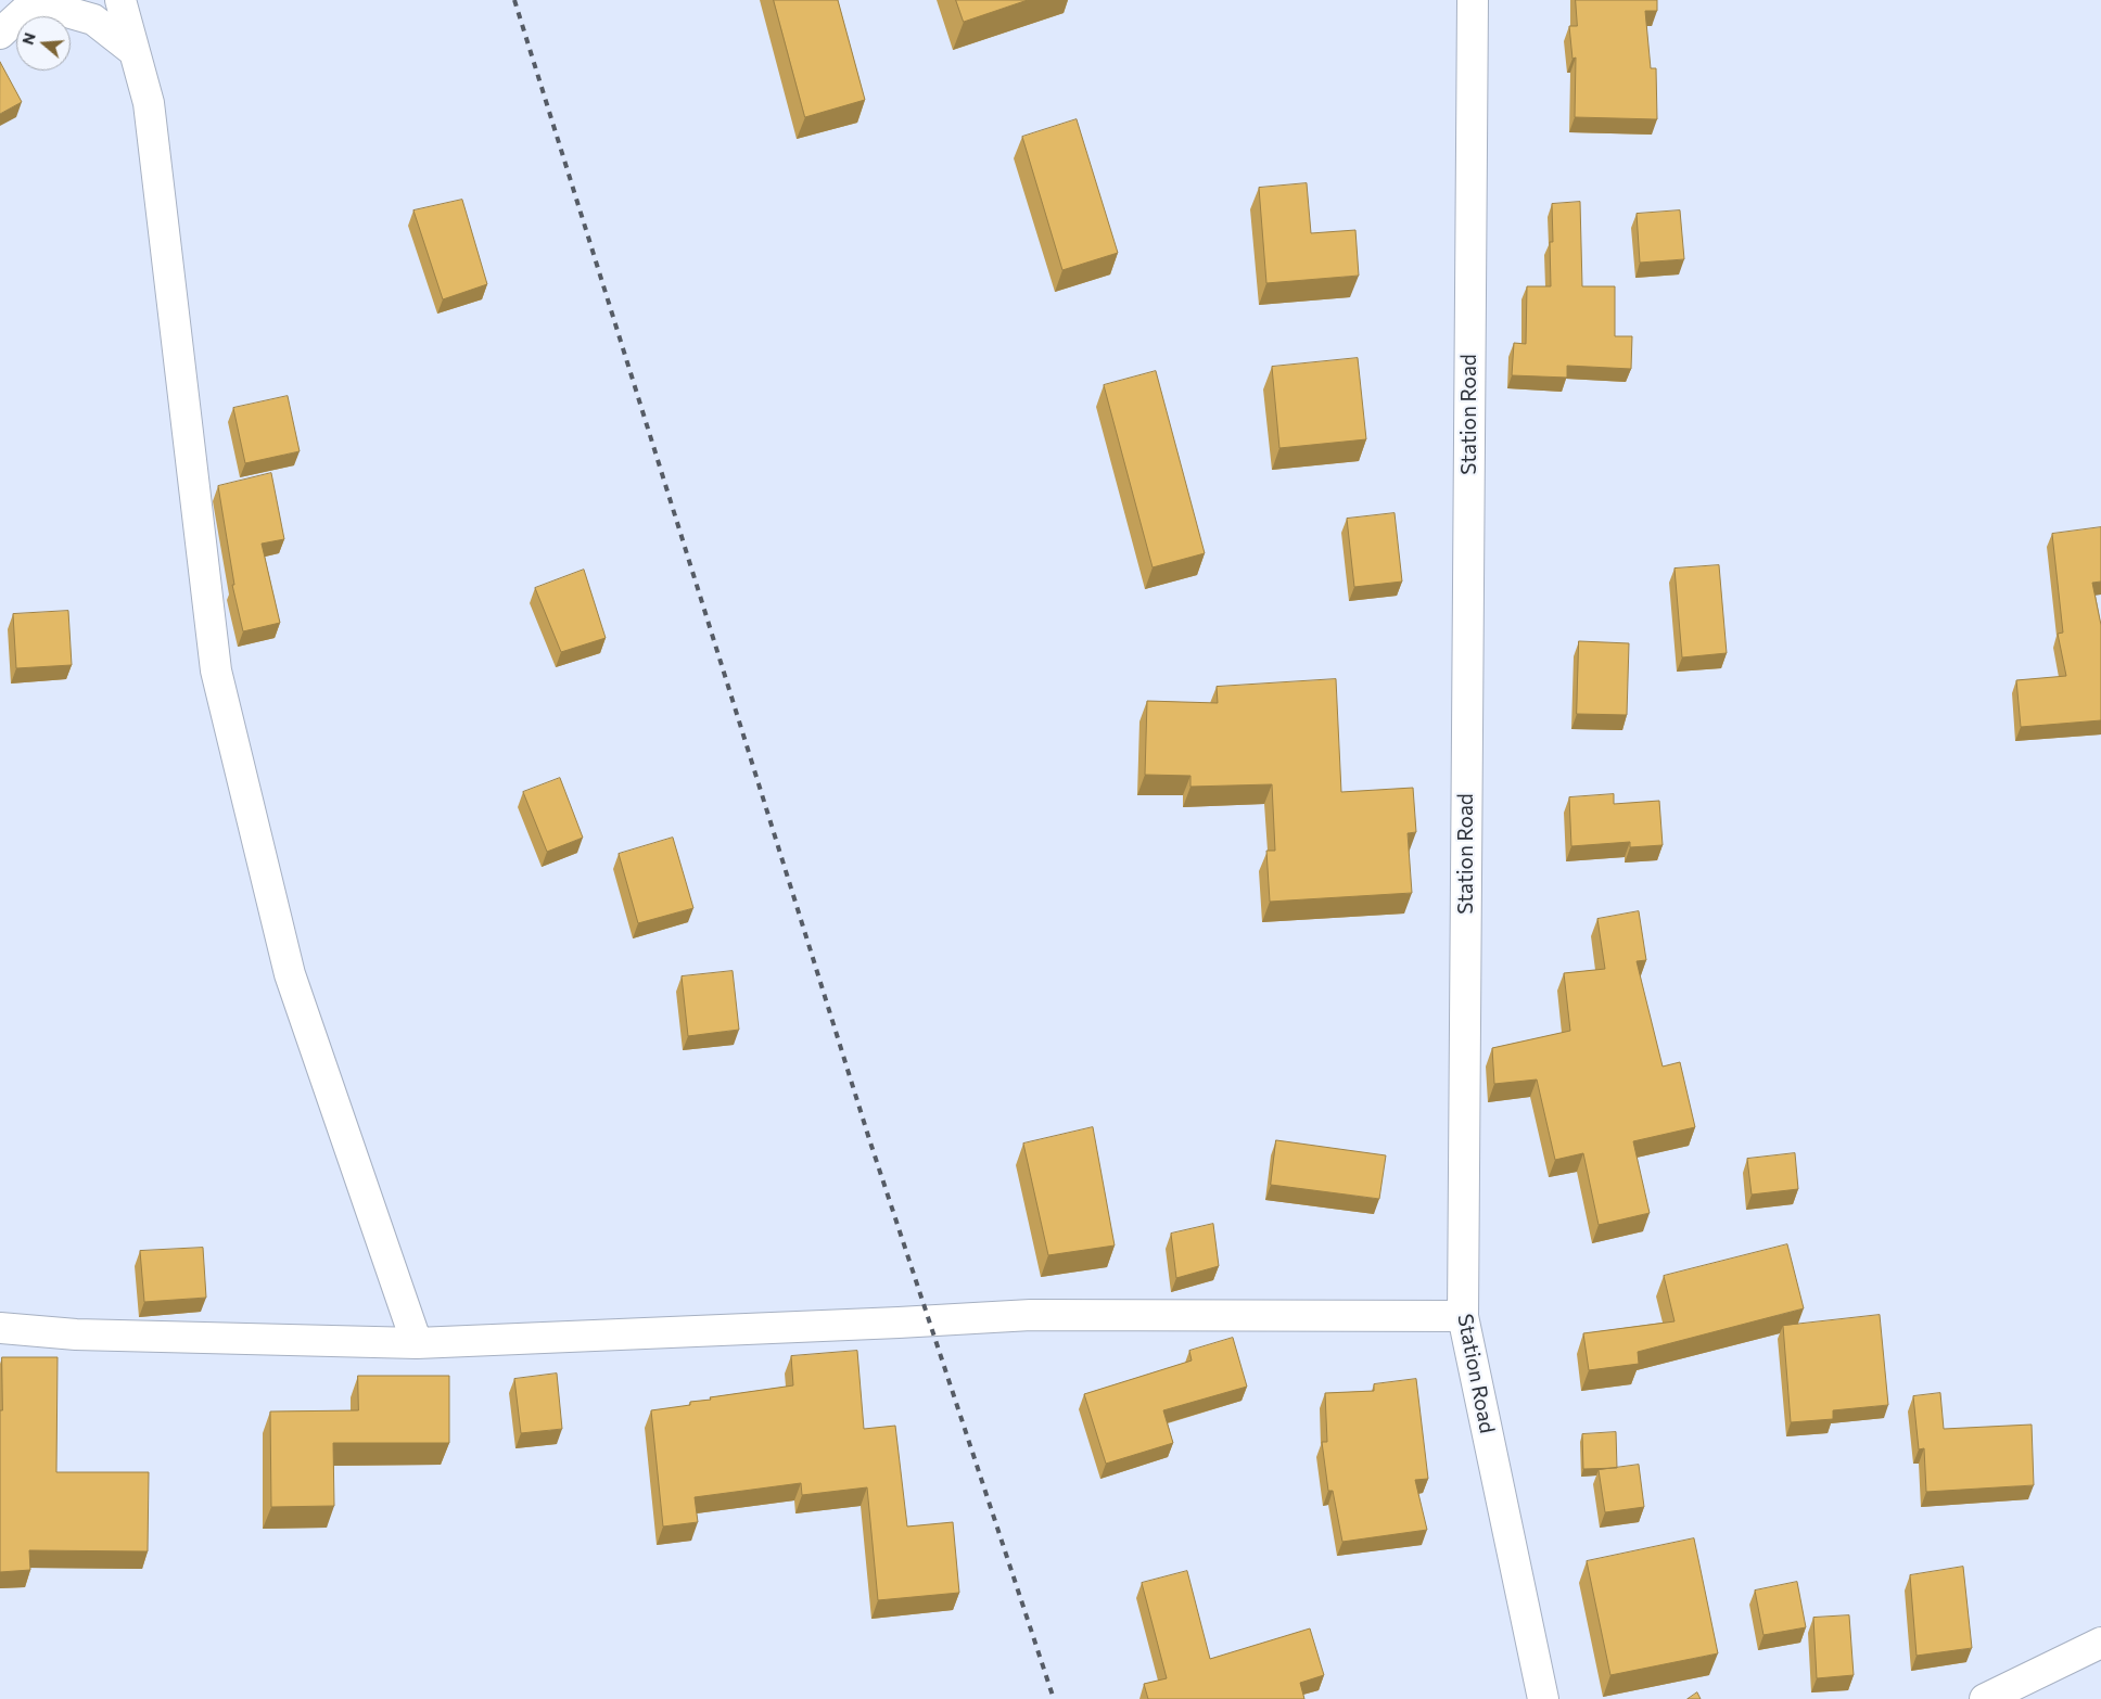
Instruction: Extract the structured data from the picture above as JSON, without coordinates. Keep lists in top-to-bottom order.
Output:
{
  "streets": {
    "street": ["Station Road"]
  },
  "north": "left"
}
